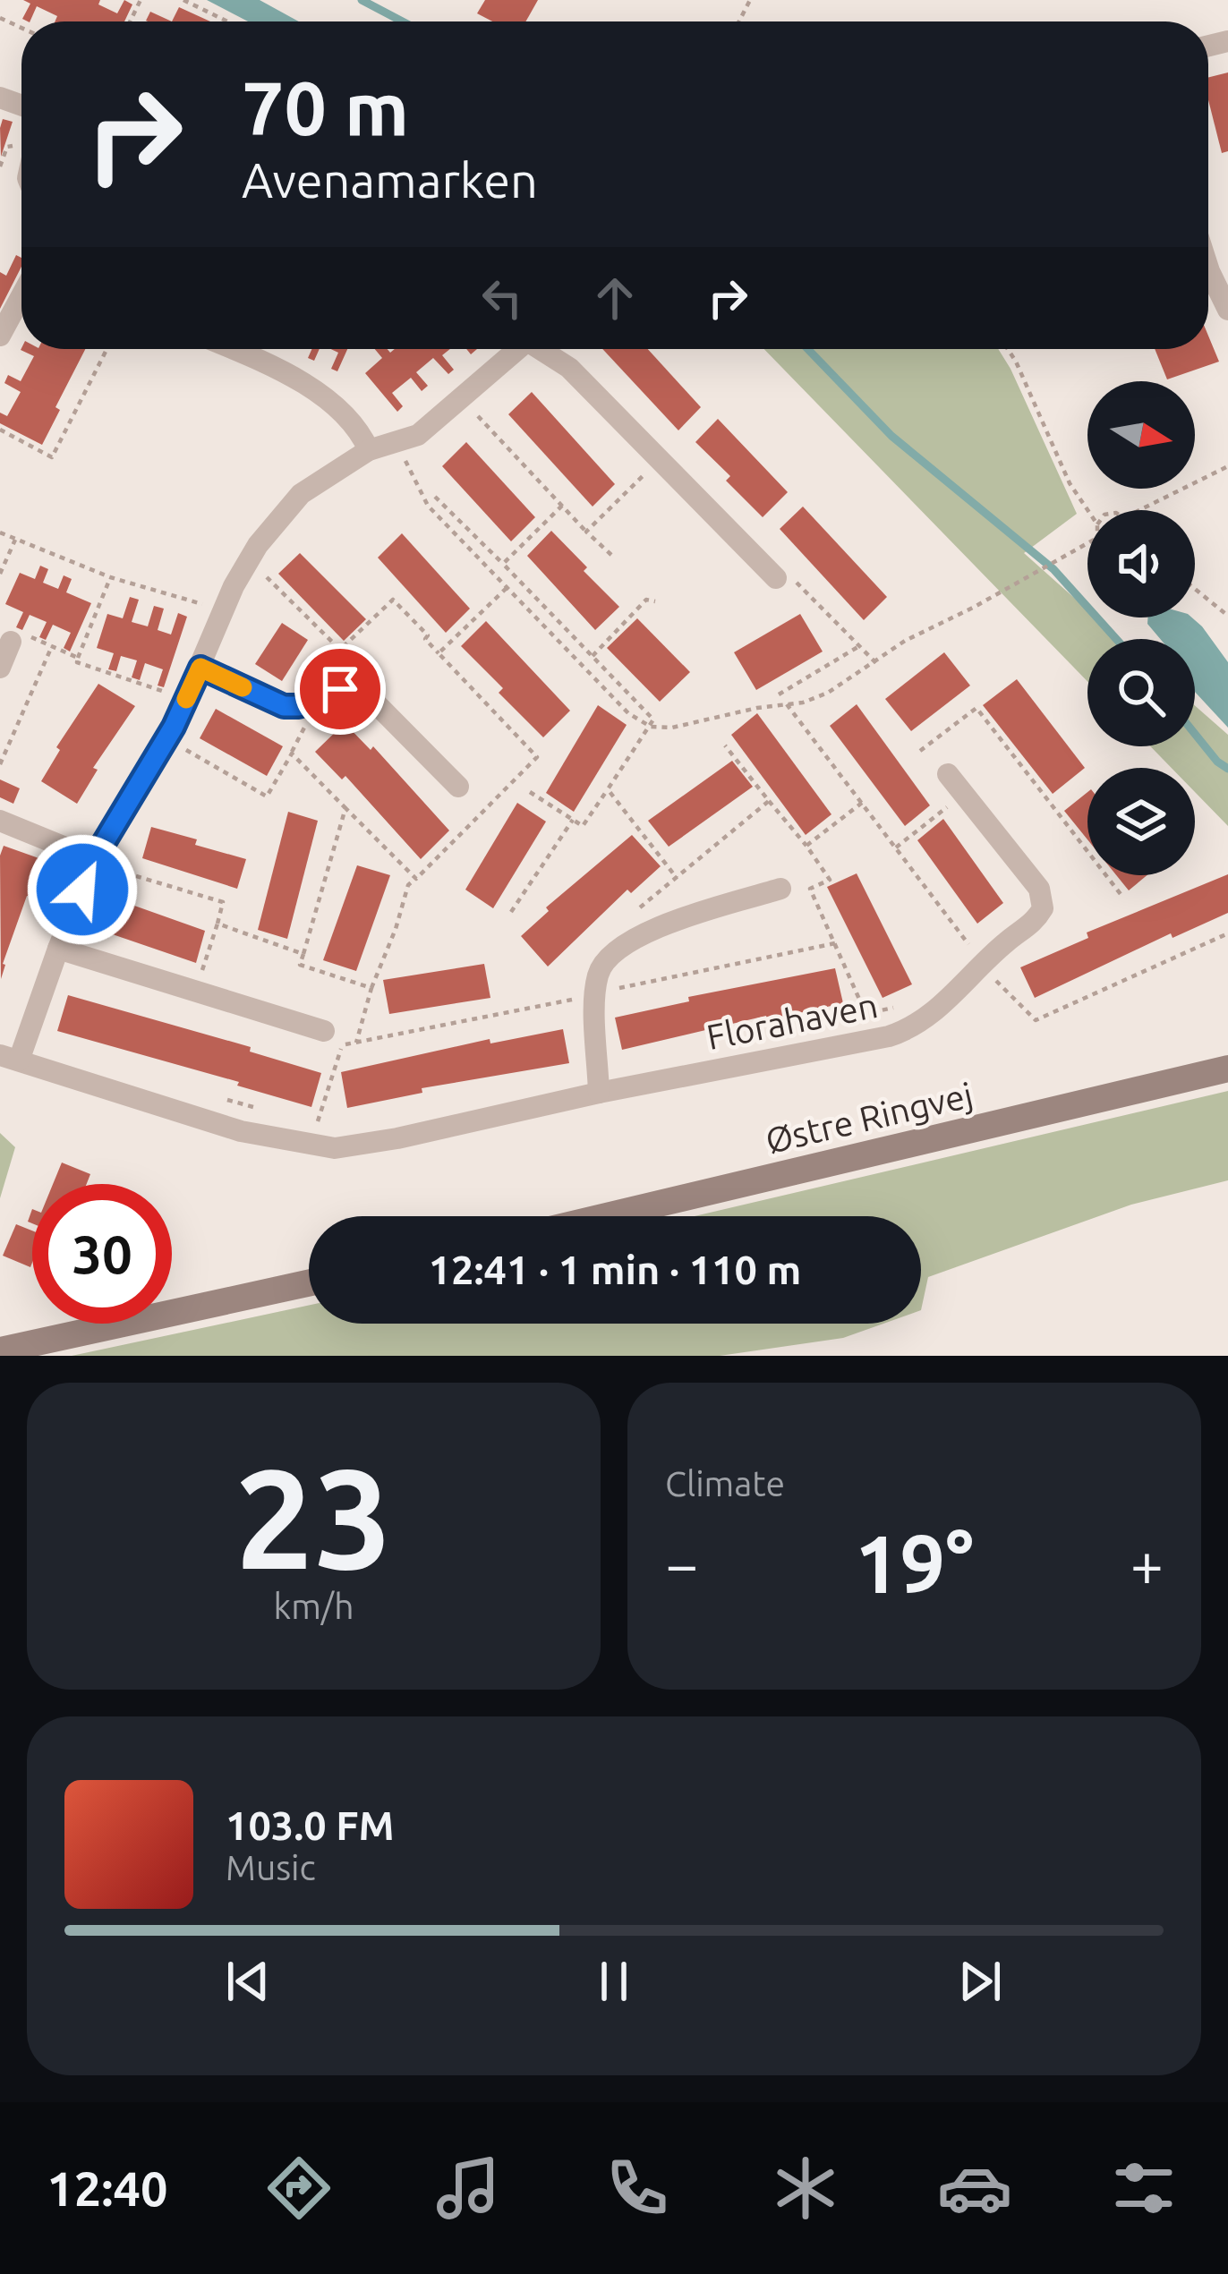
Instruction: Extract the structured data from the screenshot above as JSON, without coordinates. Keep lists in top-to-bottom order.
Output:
{
  "streets": {
    "main road": ["Østre Ringvej"],
    "street": ["Florahaven"]
  },
  "north": "right",
  "page": {
    "turn": ["70 m", "Avenamarken"],
    "limit": "30",
    "trip": "12:41 · 1 min · 110 m",
    "tile": [
      ["23", "km/h"],
      "Climate"
    ],
    "heat": ["−", "19°", "+"],
    "song": ["103.0 FM", "Music"],
    "tabs": "12:40"
  }
}
